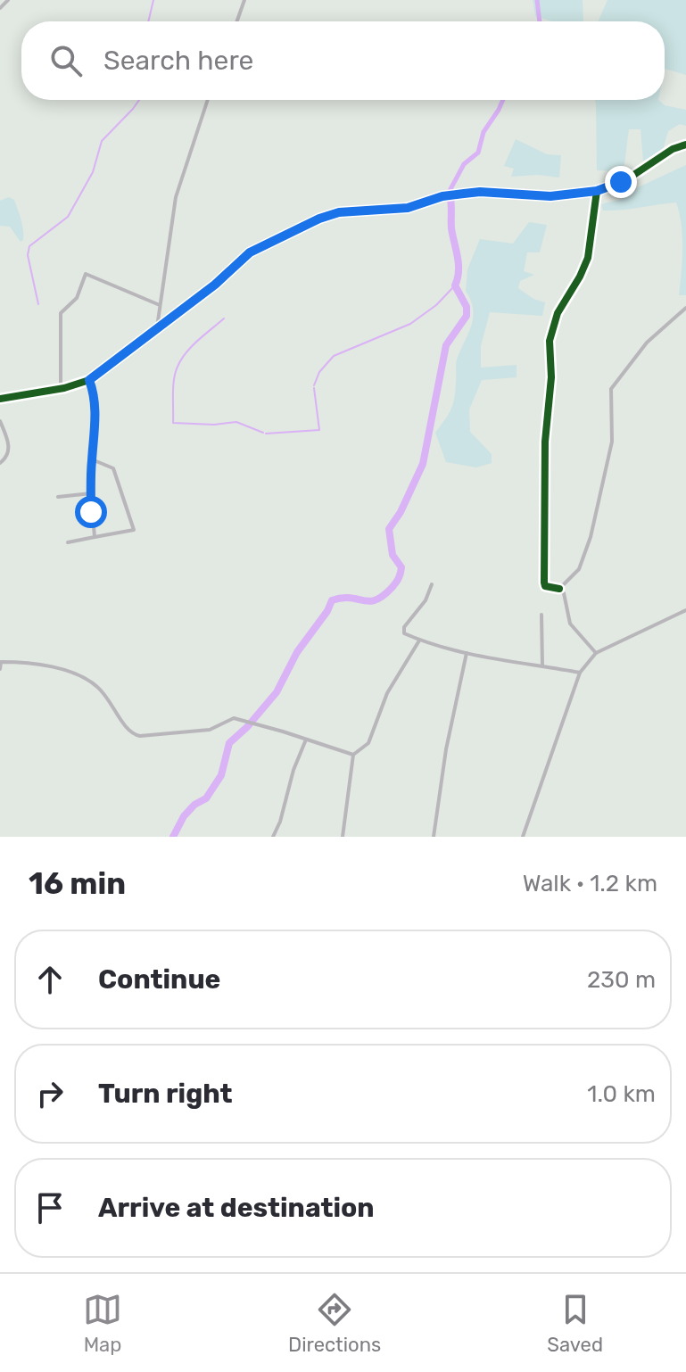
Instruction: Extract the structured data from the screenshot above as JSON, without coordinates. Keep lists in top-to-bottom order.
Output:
{
  "page": {
    "search": "Search here",
    "heading": ["16 min", "Walk · 1.2 km"],
    "list": [
      ["Continue", "230 m"],
      ["Turn right", "1.0 km"],
      "Arrive at destination"
    ],
    "nav": ["Map", "Directions", "Saved"]
  }
}
